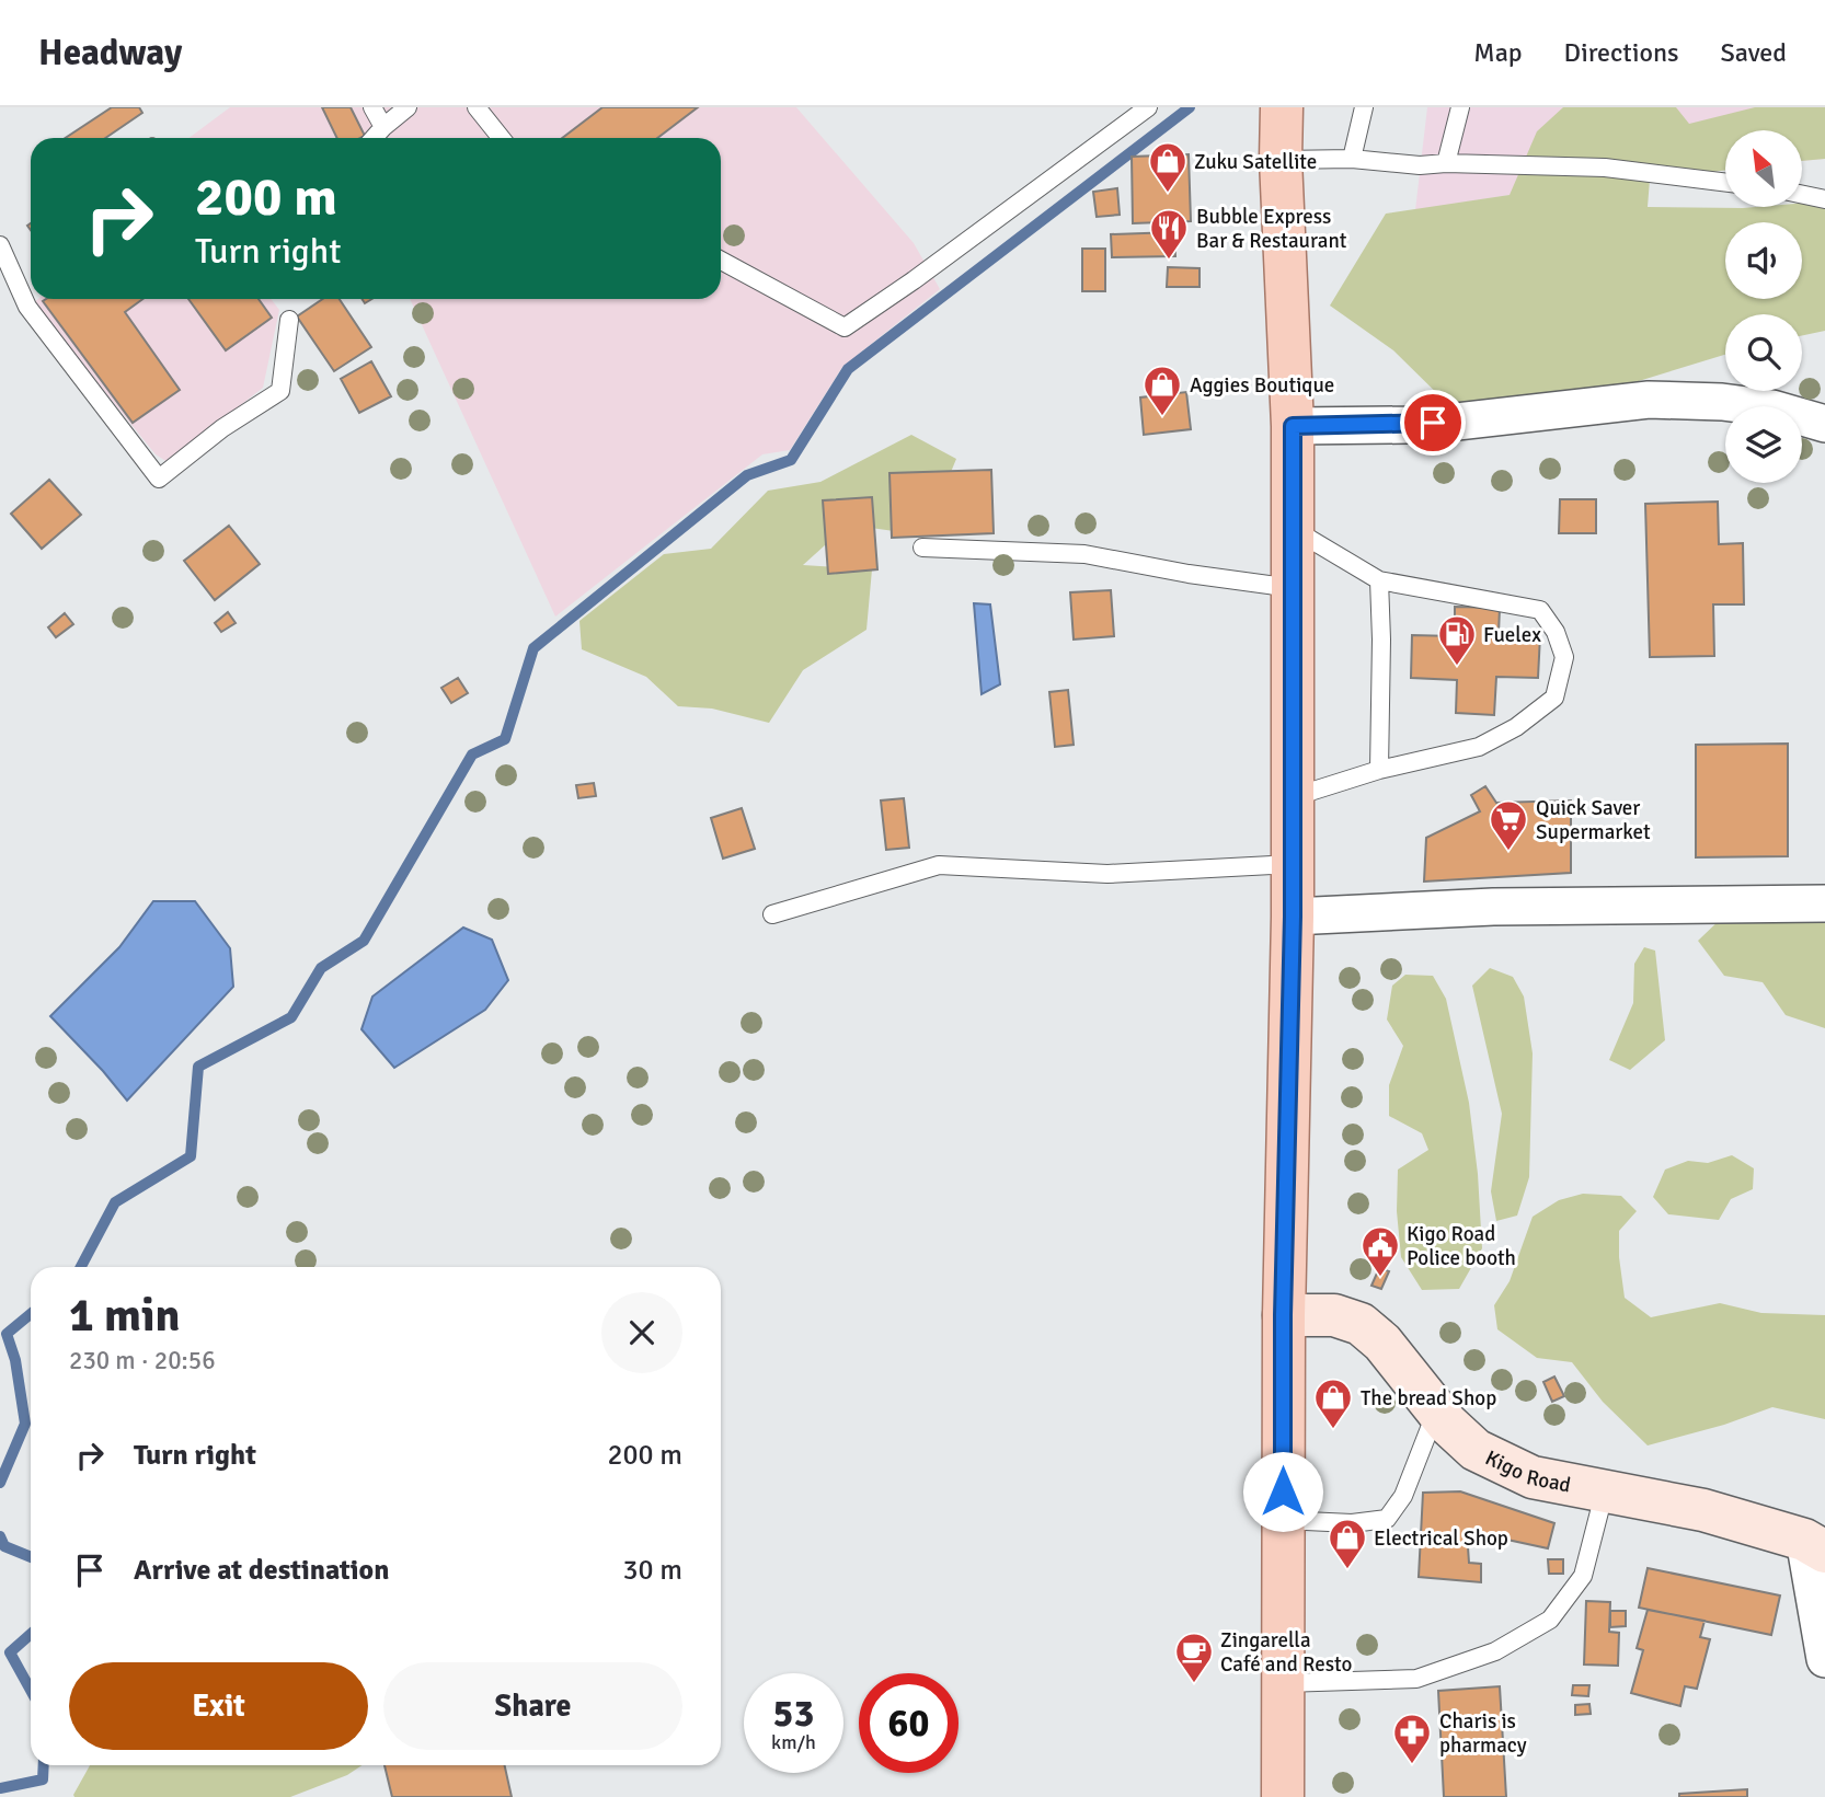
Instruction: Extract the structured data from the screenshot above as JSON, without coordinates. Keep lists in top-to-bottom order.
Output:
{
  "streets": {
    "street": ["Kigo Road"]
  },
  "places": {
    "shop": [
      "Zuku Satellite",
      "Aggies Boutique",
      "The bread Shop",
      "Electrical Shop"
    ],
    "restaurant": ["Bubble Express Bar & Restaurant"],
    "fuel station": ["Fuelex"],
    "supermarket": ["Quick Saver Supermarket"],
    "public building": ["Kigo Road Police booth"],
    "cafe": ["Zingarella Café and Resto"],
    "pharmacy": ["Charis is pharmacy"]
  },
  "north": "top left",
  "page": {
    "header": "Headway",
    "nav": ["Map", "Directions", "Saved"],
    "turn": ["200 m", "Turn right"],
    "heading": ["1 min", "230 m · 20:56"],
    "list": [
      {
        "name": "Turn right",
        "value": "200 m"
      },
      {
        "name": "Arrive at destination",
        "value": "30 m"
      }
    ],
    "buttons": ["Exit", "Share"],
    "speed": "53 km/h",
    "limit": "60"
  }
}
